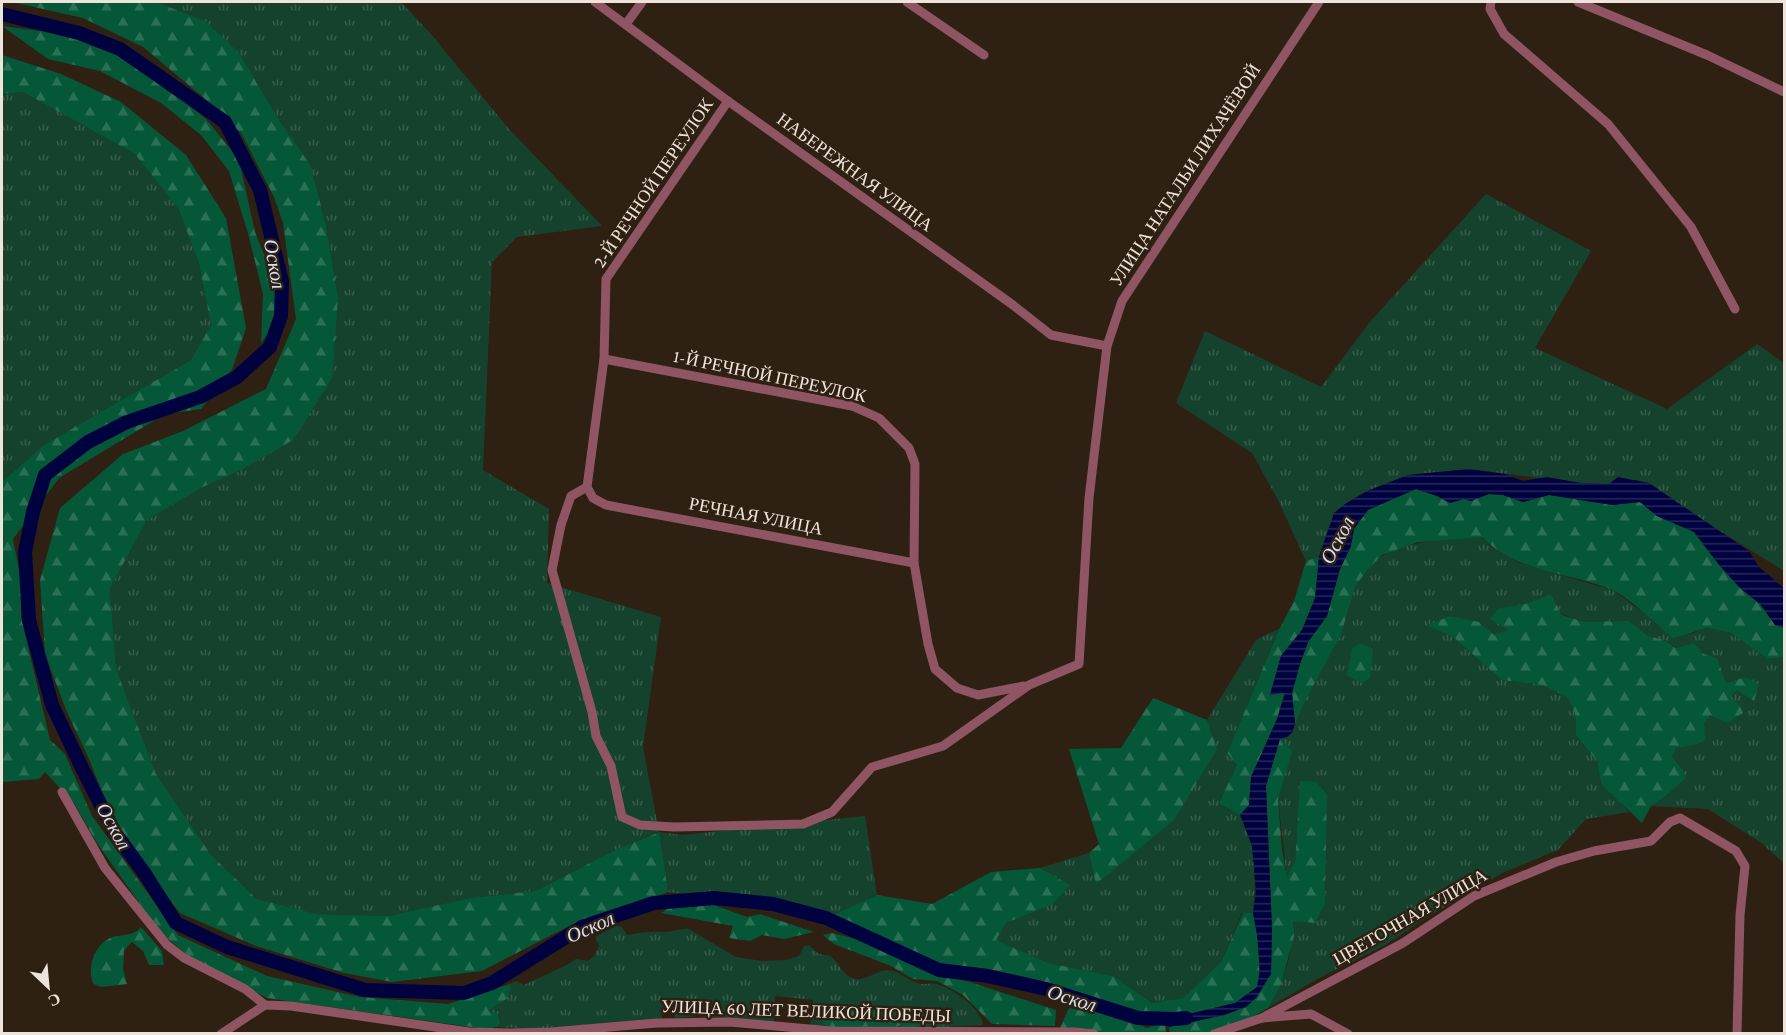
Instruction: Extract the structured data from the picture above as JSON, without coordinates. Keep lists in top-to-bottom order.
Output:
{
  "streets": {
    "street": [
      "НАБЕРЕЖНАЯ УЛИЦА",
      "УЛИЦА НАТАЛЬИ ЛИХАЧЁВОЙ",
      "2-Й РЕЧНОЙ ПЕРЕУЛОК",
      "1-Й РЕЧНОЙ ПЕРЕУЛОК",
      "РЕЧНАЯ УЛИЦА",
      "ЦВЕТОЧНАЯ УЛИЦА",
      "УЛИЦА 60 ЛЕТ ВЕЛИКОЙ ПОБЕДЫ"
    ]
  },
  "crossings": [
    ["НАБЕРЕЖНАЯ УЛИЦА", "УЛИЦА НАТАЛЬИ ЛИХАЧЁВОЙ"],
    ["НАБЕРЕЖНАЯ УЛИЦА", "2-Й РЕЧНОЙ ПЕРЕУЛОК"],
    ["УЛИЦА НАТАЛЬИ ЛИХАЧЁВОЙ", "1-Й РЕЧНОЙ ПЕРЕУЛОК"],
    ["2-Й РЕЧНОЙ ПЕРЕУЛОК", "1-Й РЕЧНОЙ ПЕРЕУЛОК"],
    ["2-Й РЕЧНОЙ ПЕРЕУЛОК", "РЕЧНАЯ УЛИЦА"],
    ["1-Й РЕЧНОЙ ПЕРЕУЛОК", "РЕЧНАЯ УЛИЦА"]
  ],
  "water": ["Оскол"],
  "north": "bottom right"
}
